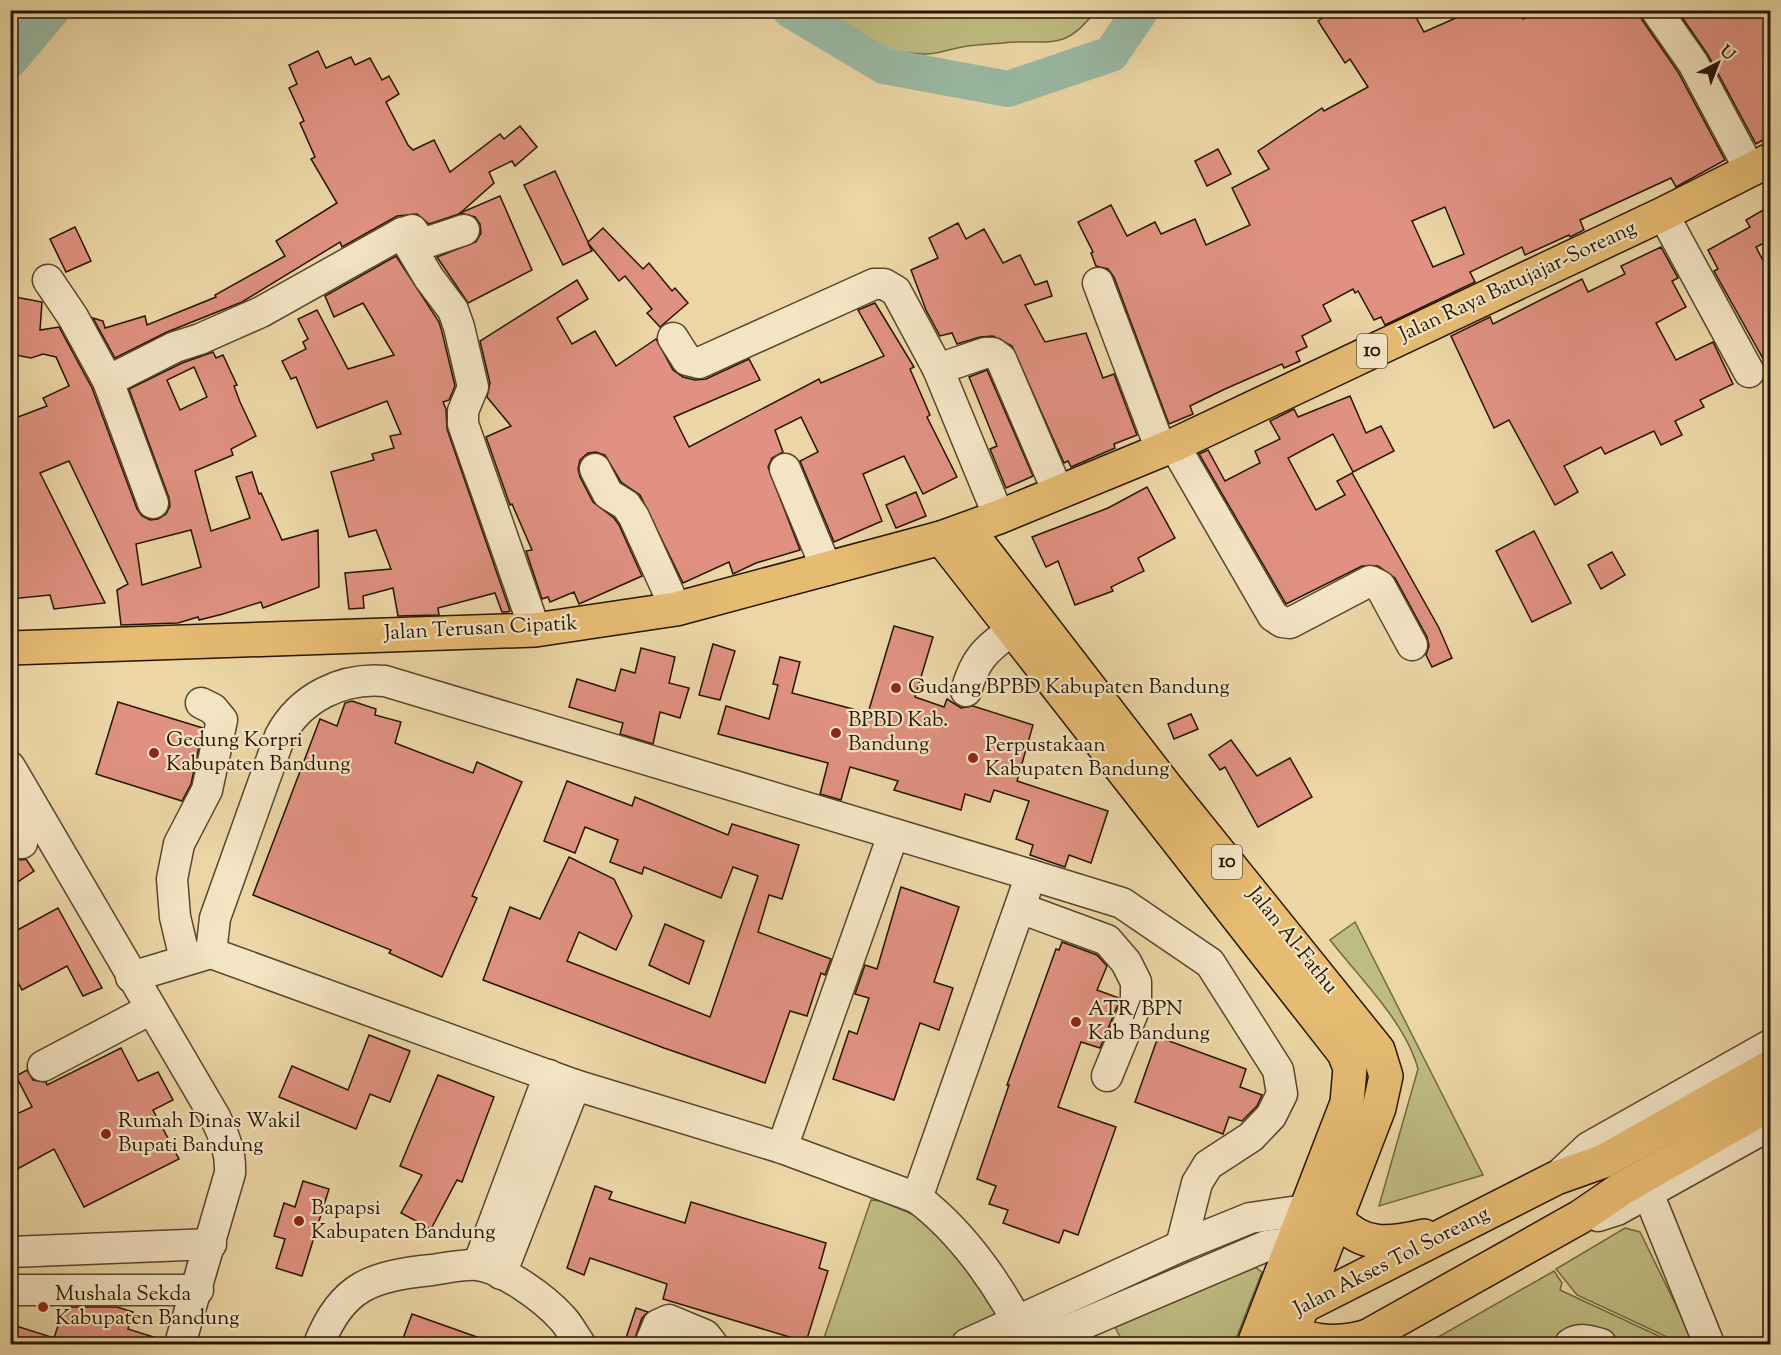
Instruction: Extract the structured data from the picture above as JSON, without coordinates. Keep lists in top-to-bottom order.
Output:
{
  "streets": {
    "main road": [
      "Jalan Raya Batujajar-Soreang",
      "10",
      "Jalan Terusan Cipatik",
      "Jalan Al-Fathu",
      "Jalan Akses Tol Soreang"
    ]
  },
  "crossings": [
    ["Jalan Raya Batujajar-Soreang", "Jalan Terusan Cipatik"],
    ["Jalan Raya Batujajar-Soreang", "Jalan Al-Fathu"],
    ["Jalan Terusan Cipatik", "Jalan Al-Fathu"],
    ["Jalan Al-Fathu", "Jalan Akses Tol Soreang"]
  ],
  "places": [
    "Gudang BPBD Kabupaten Bandung",
    "BPBD Kab. Bandung",
    "Gedung Korpri Kabupaten Bandung",
    "Perpustakaan Kabupaten Bandung",
    "ATR/BPN Kab Bandung",
    "Rumah Dinas Wakil Bupati Bandung",
    "Bapapsi Kabupaten Bandung",
    "Mushala Sekda Kabupaten Bandung"
  ],
  "north": "top right"
}
